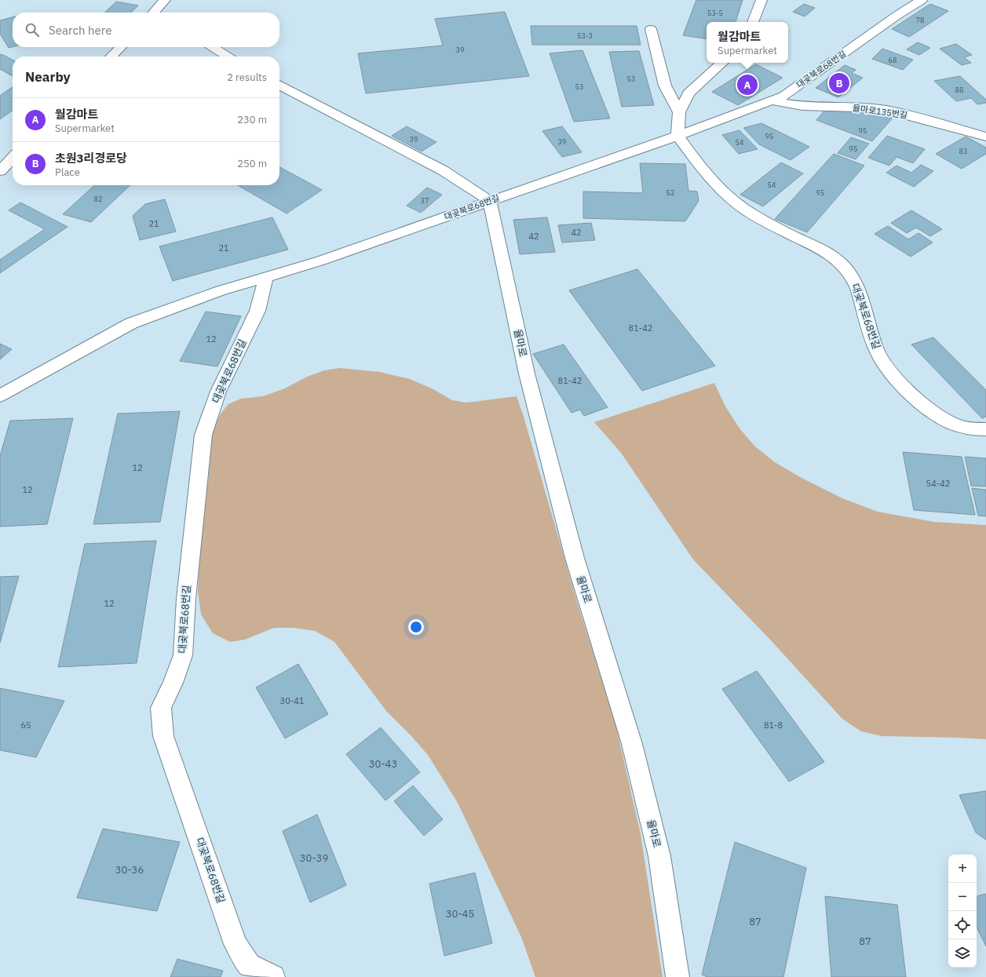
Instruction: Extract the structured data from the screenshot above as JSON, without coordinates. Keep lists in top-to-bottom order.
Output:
{
  "streets": {
    "street": ["대곶북로68번길", "율마로135번길", "율마로"]
  },
  "crossings": [
    ["대곶북로68번길", "율마로135번길"],
    ["대곶북로68번길", "율마로"]
  ],
  "house_numbers": [
    "53-5",
    "78",
    "53-3",
    "39",
    "68",
    "53",
    "53",
    "88",
    "95",
    "95",
    "39",
    "39",
    "54",
    "95",
    "83",
    "54",
    "52",
    "95",
    "82",
    "37",
    "21",
    "42",
    "42",
    "21",
    "81-42",
    "12",
    "81-42",
    "12",
    "54-42",
    "12",
    "12",
    "30-41",
    "65",
    "81-8",
    "30-43",
    "30-39",
    "30-36",
    "30-45",
    "87",
    "87"
  ],
  "page": {
    "search": "Search here",
    "popup": ["월감마트", "Supermarket"],
    "heading": ["Nearby", "2 results"],
    "pins": ["B", "A"],
    "list": [
      {
        "mark": "A",
        "name": "월감마트",
        "note": "Supermarket",
        "value": "230 m"
      },
      {
        "mark": "B",
        "name": "초원3리경로당",
        "note": "Place",
        "value": "250 m"
      }
    ],
    "map_buttons": ["+", "−"]
  }
}
